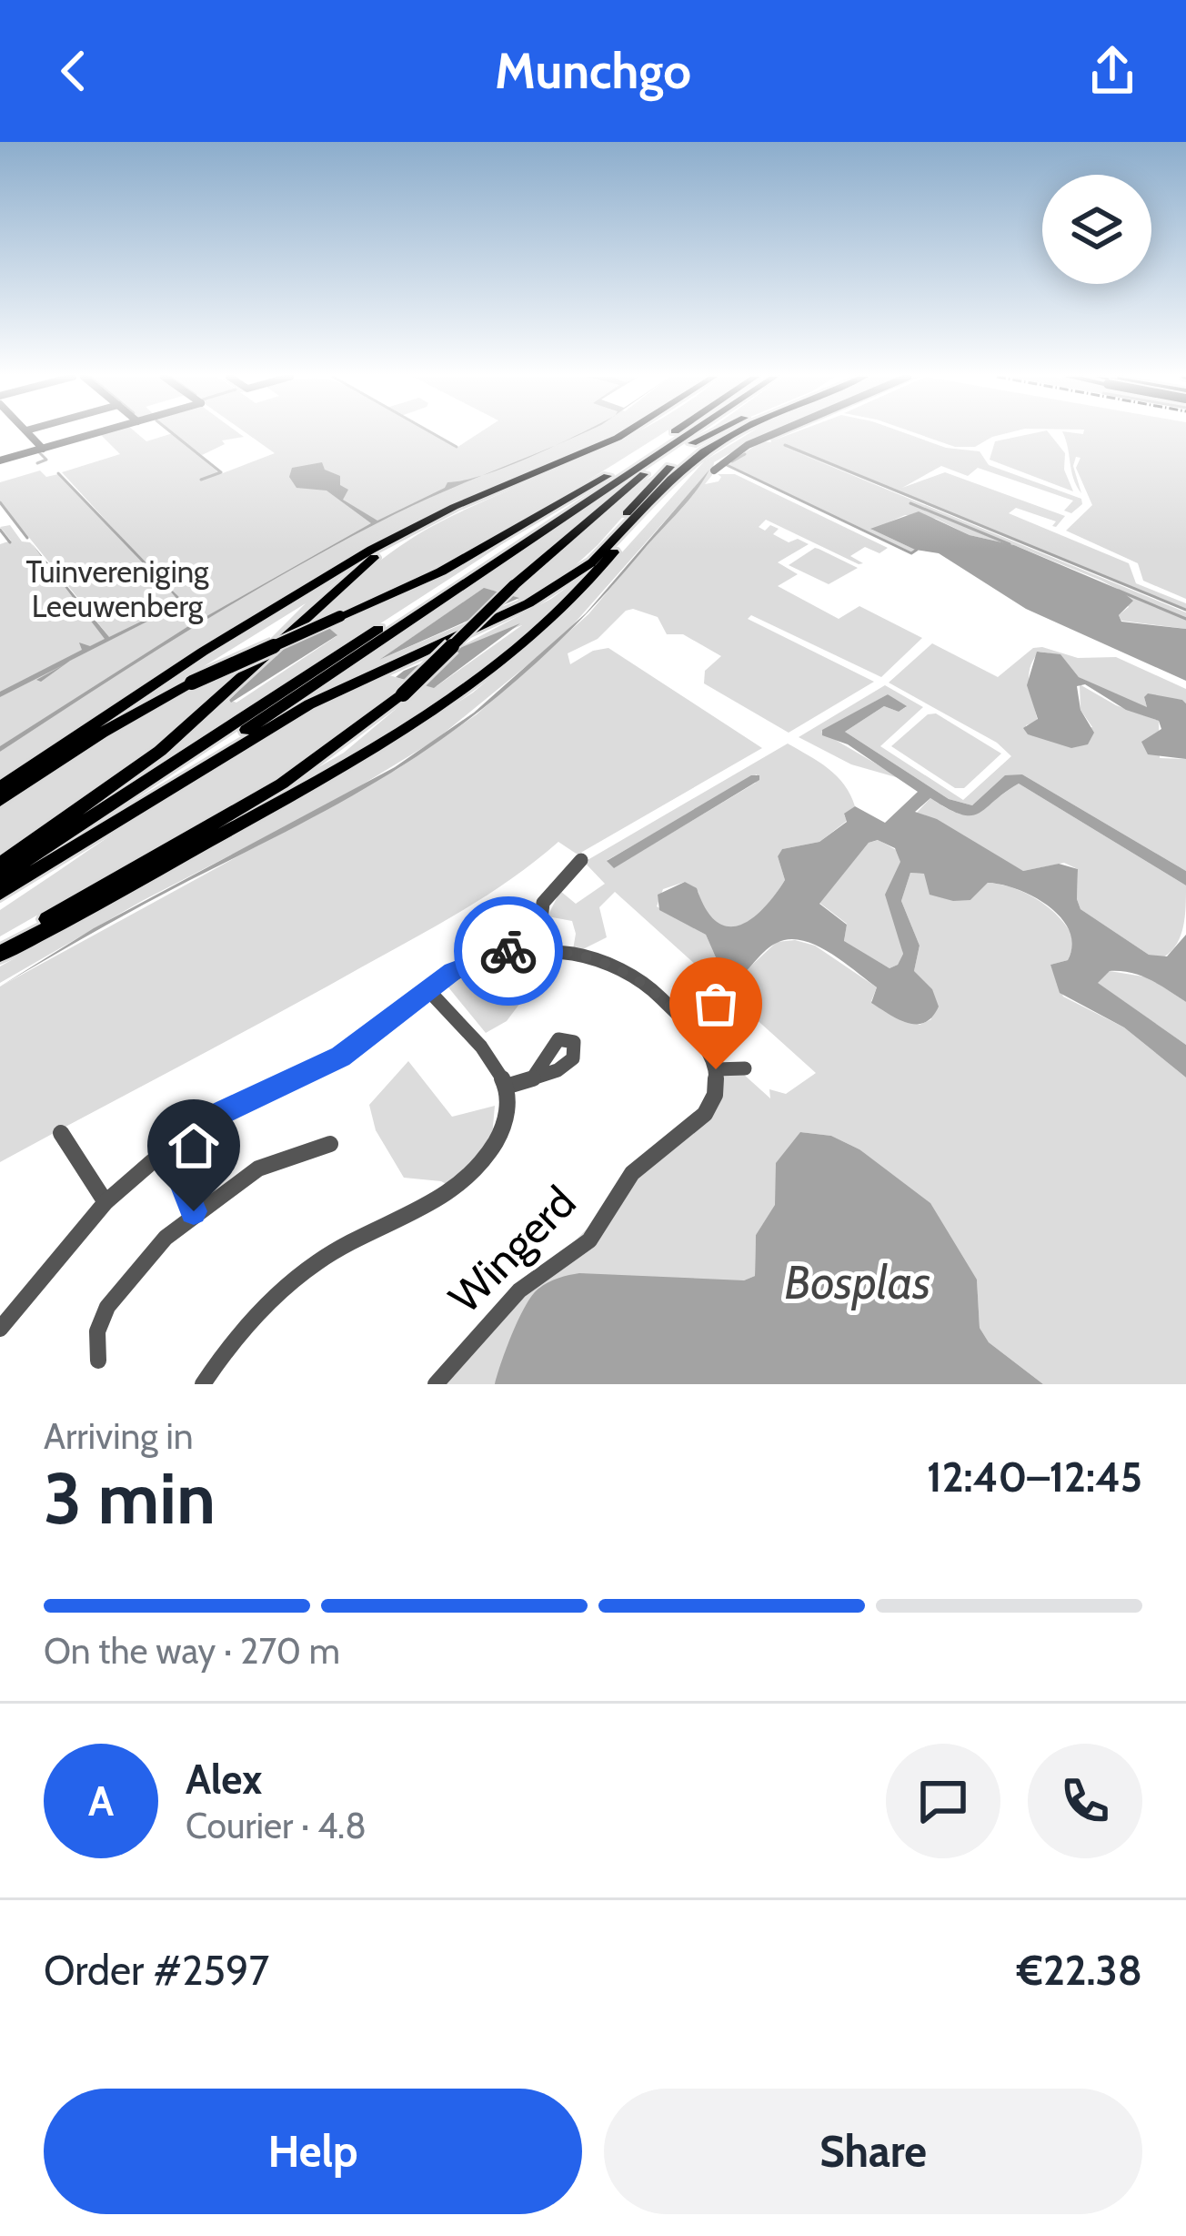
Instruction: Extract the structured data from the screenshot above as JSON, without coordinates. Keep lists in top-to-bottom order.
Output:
{
  "streets": {
    "street": ["Wingerd"]
  },
  "water": ["Bosplas"],
  "parks": ["Tuinvereniging Leeuwenberg"],
  "page": {
    "header": "Munchgo",
    "heading": ["3 min", "Arriving in", "12:40–12:45"],
    "panel": [
      "Alex",
      "Courier · 4.8",
      "Order #2597",
      "€22.38"
    ],
    "bar": "On the way · 270 m",
    "round": "A",
    "buttons": ["Help", "Share"]
  }
}
